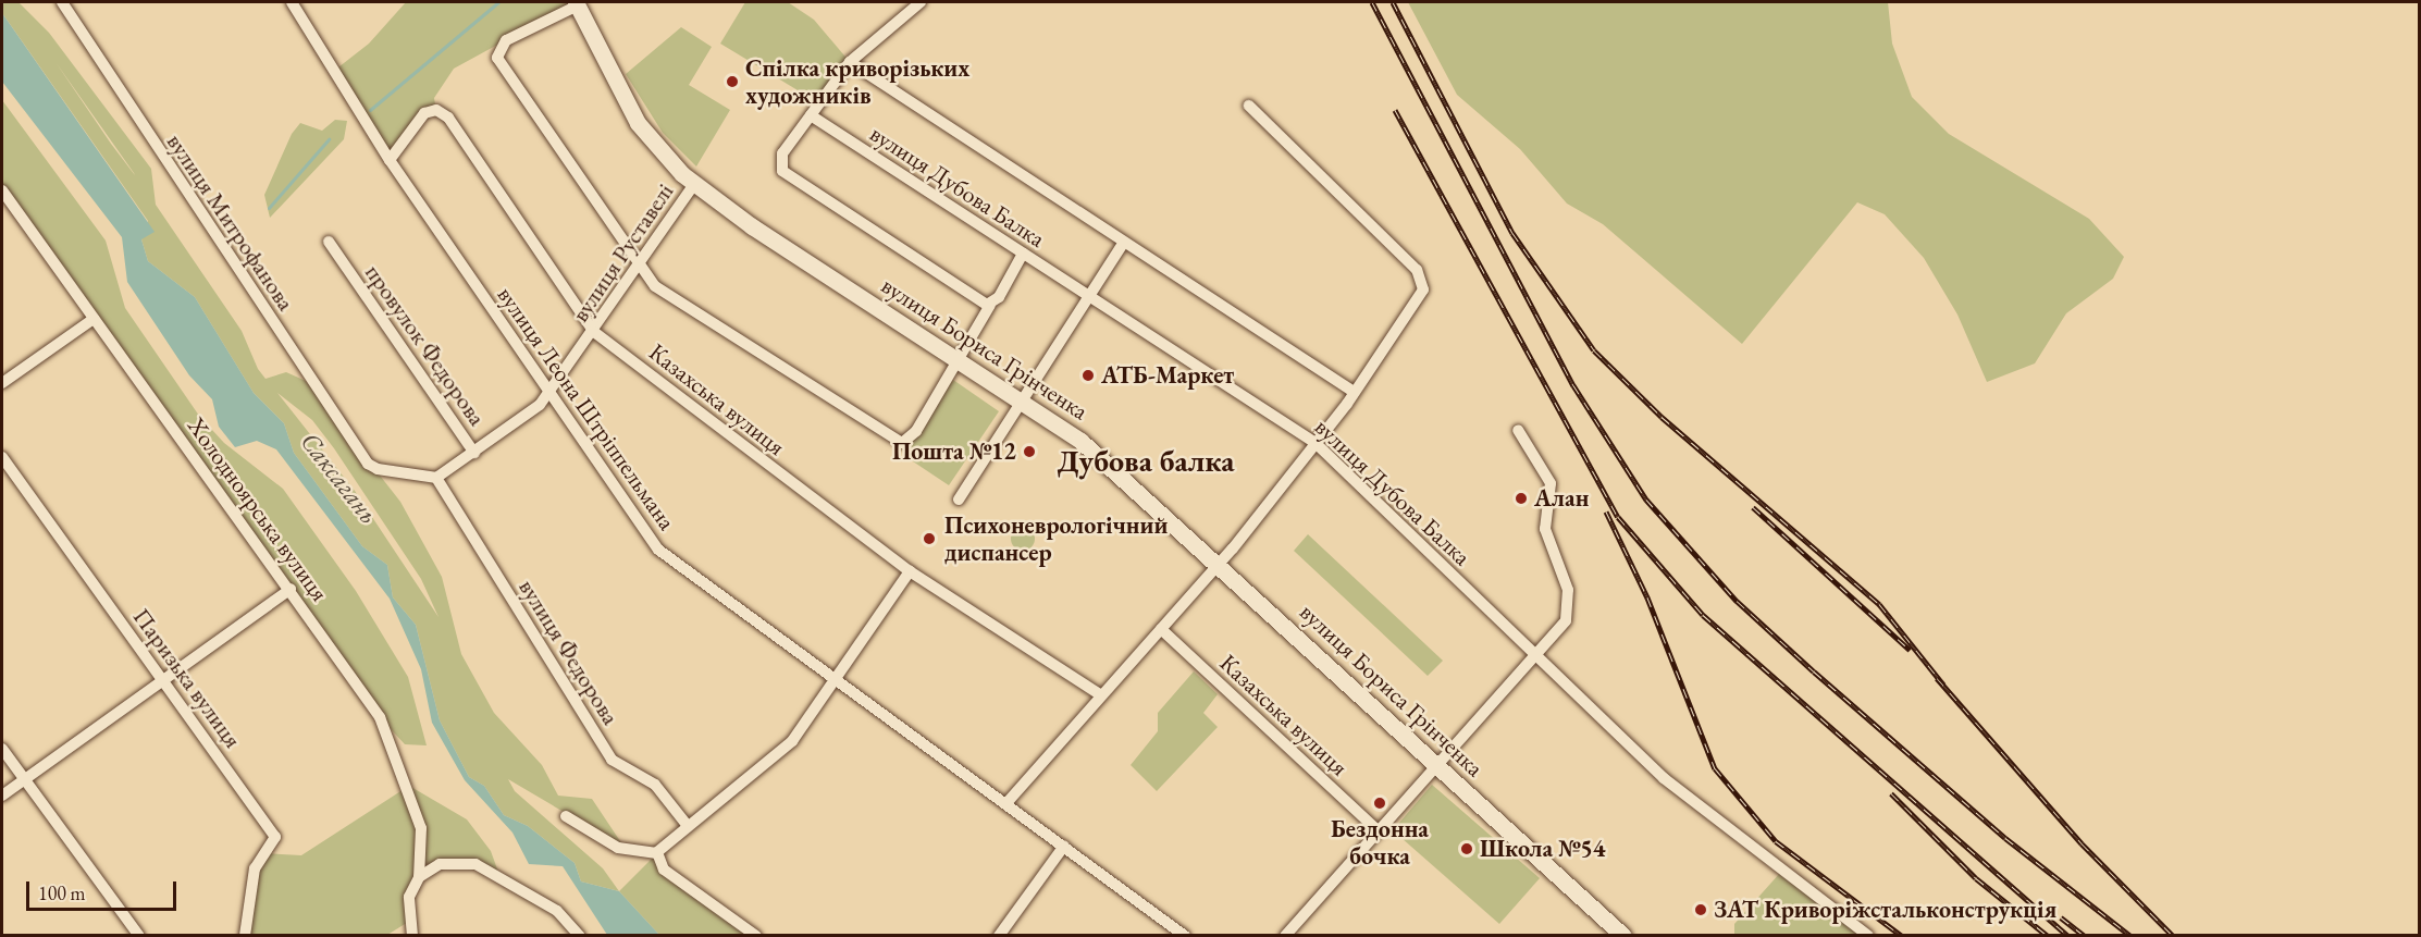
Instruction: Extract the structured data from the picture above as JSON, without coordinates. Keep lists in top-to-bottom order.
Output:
{
  "streets": {
    "street": [
      "вулиця Дубова Балка",
      "вулиця Митрофанова",
      "вулиця Руставелі",
      "провулок Федорова",
      "вулиця Бориса Грінченка",
      "Казахська вулиця",
      "вулиця Леона Штріппельмана",
      "Холодноярська вулиця",
      "вулиця Федорова",
      "Паризька вулиця"
    ]
  },
  "crossings": [
    ["вулиця Митрофанова", "вулиця Руставелі"],
    ["вулиця Митрофанова", "вулиця Федорова"],
    ["вулиця Руставелі", "провулок Федорова"],
    ["вулиця Руставелі", "вулиця Бориса Грінченка"],
    ["вулиця Руставелі", "Казахська вулиця"],
    ["вулиця Руставелі", "вулиця Леона Штріппельмана"],
    ["вулиця Руставелі", "вулиця Федорова"],
    ["Казахська вулиця", "вулиця Леона Штріппельмана"]
  ],
  "districts": ["Дубова балка"],
  "water": ["Саксагань"],
  "places": [
    "Спілка криворізьких художників",
    "АТБ-Маркет",
    "Пошта №12",
    "Алан",
    "Психоневрологічний диспансер",
    "Бездонна бочка",
    "Школа №54",
    "ЗАТ Криворіжстальконструкція"
  ],
  "scale_bar": "100 m"
}
